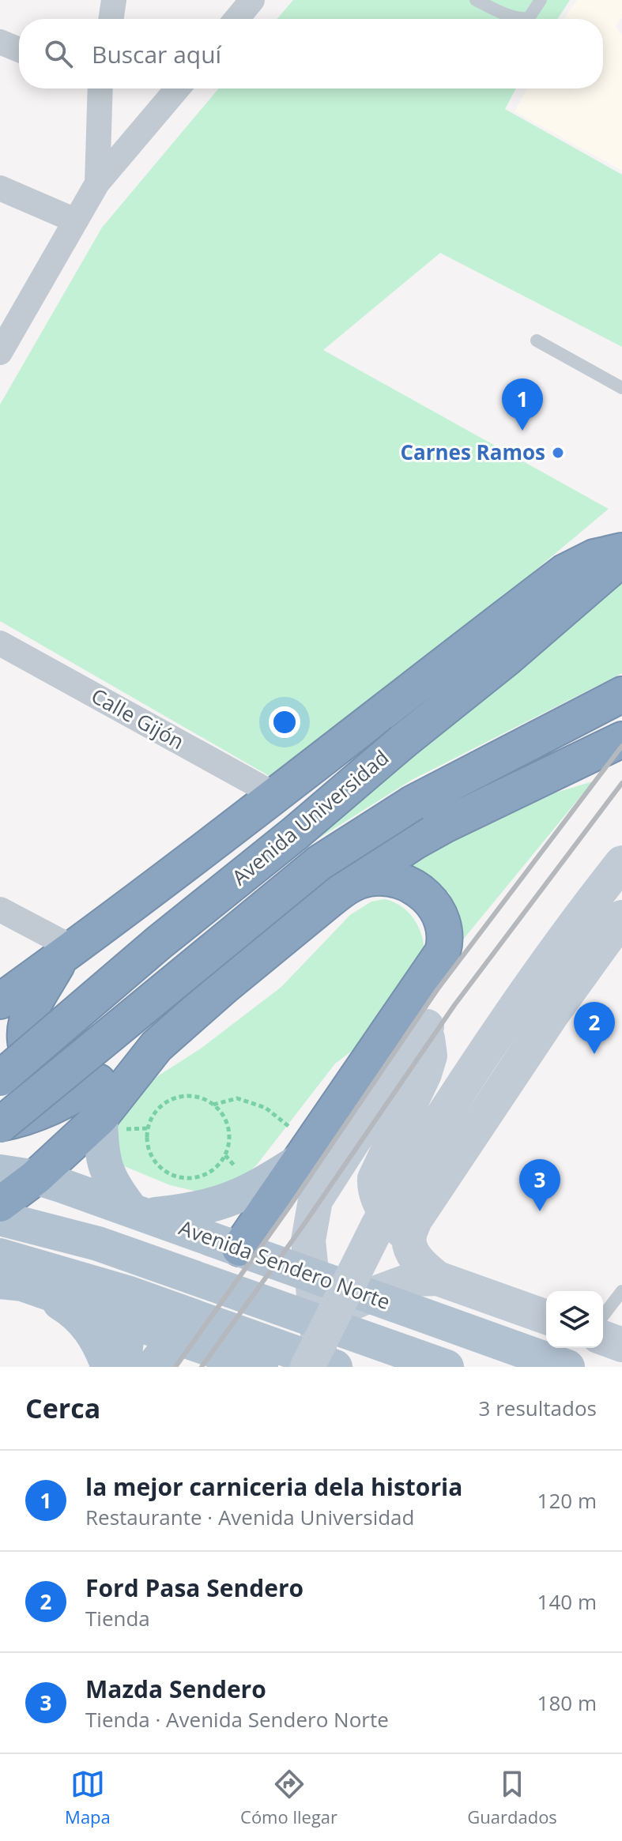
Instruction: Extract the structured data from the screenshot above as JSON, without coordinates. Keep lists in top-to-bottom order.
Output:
{
  "streets": {
    "highway": ["Avenida Universidad"],
    "main road": ["Avenida Sendero Norte"],
    "street": ["Calle Gijón"]
  },
  "places": ["Carnes Ramos"],
  "page": {
    "search": "Buscar aquí",
    "pins": ["1", "2", "3"],
    "heading": ["Cerca", "3 resultados"],
    "list": [
      {
        "mark": "1",
        "name": "la mejor carniceria dela historia",
        "note": "Restaurante · Avenida Universidad",
        "value": "120 m"
      },
      {
        "mark": "2",
        "name": "Ford Pasa Sendero",
        "note": "Tienda",
        "value": "140 m"
      },
      {
        "mark": "3",
        "name": "Mazda Sendero",
        "note": "Tienda · Avenida Sendero Norte",
        "value": "180 m"
      }
    ],
    "nav": ["Mapa", "Cómo llegar", "Guardados"]
  }
}
